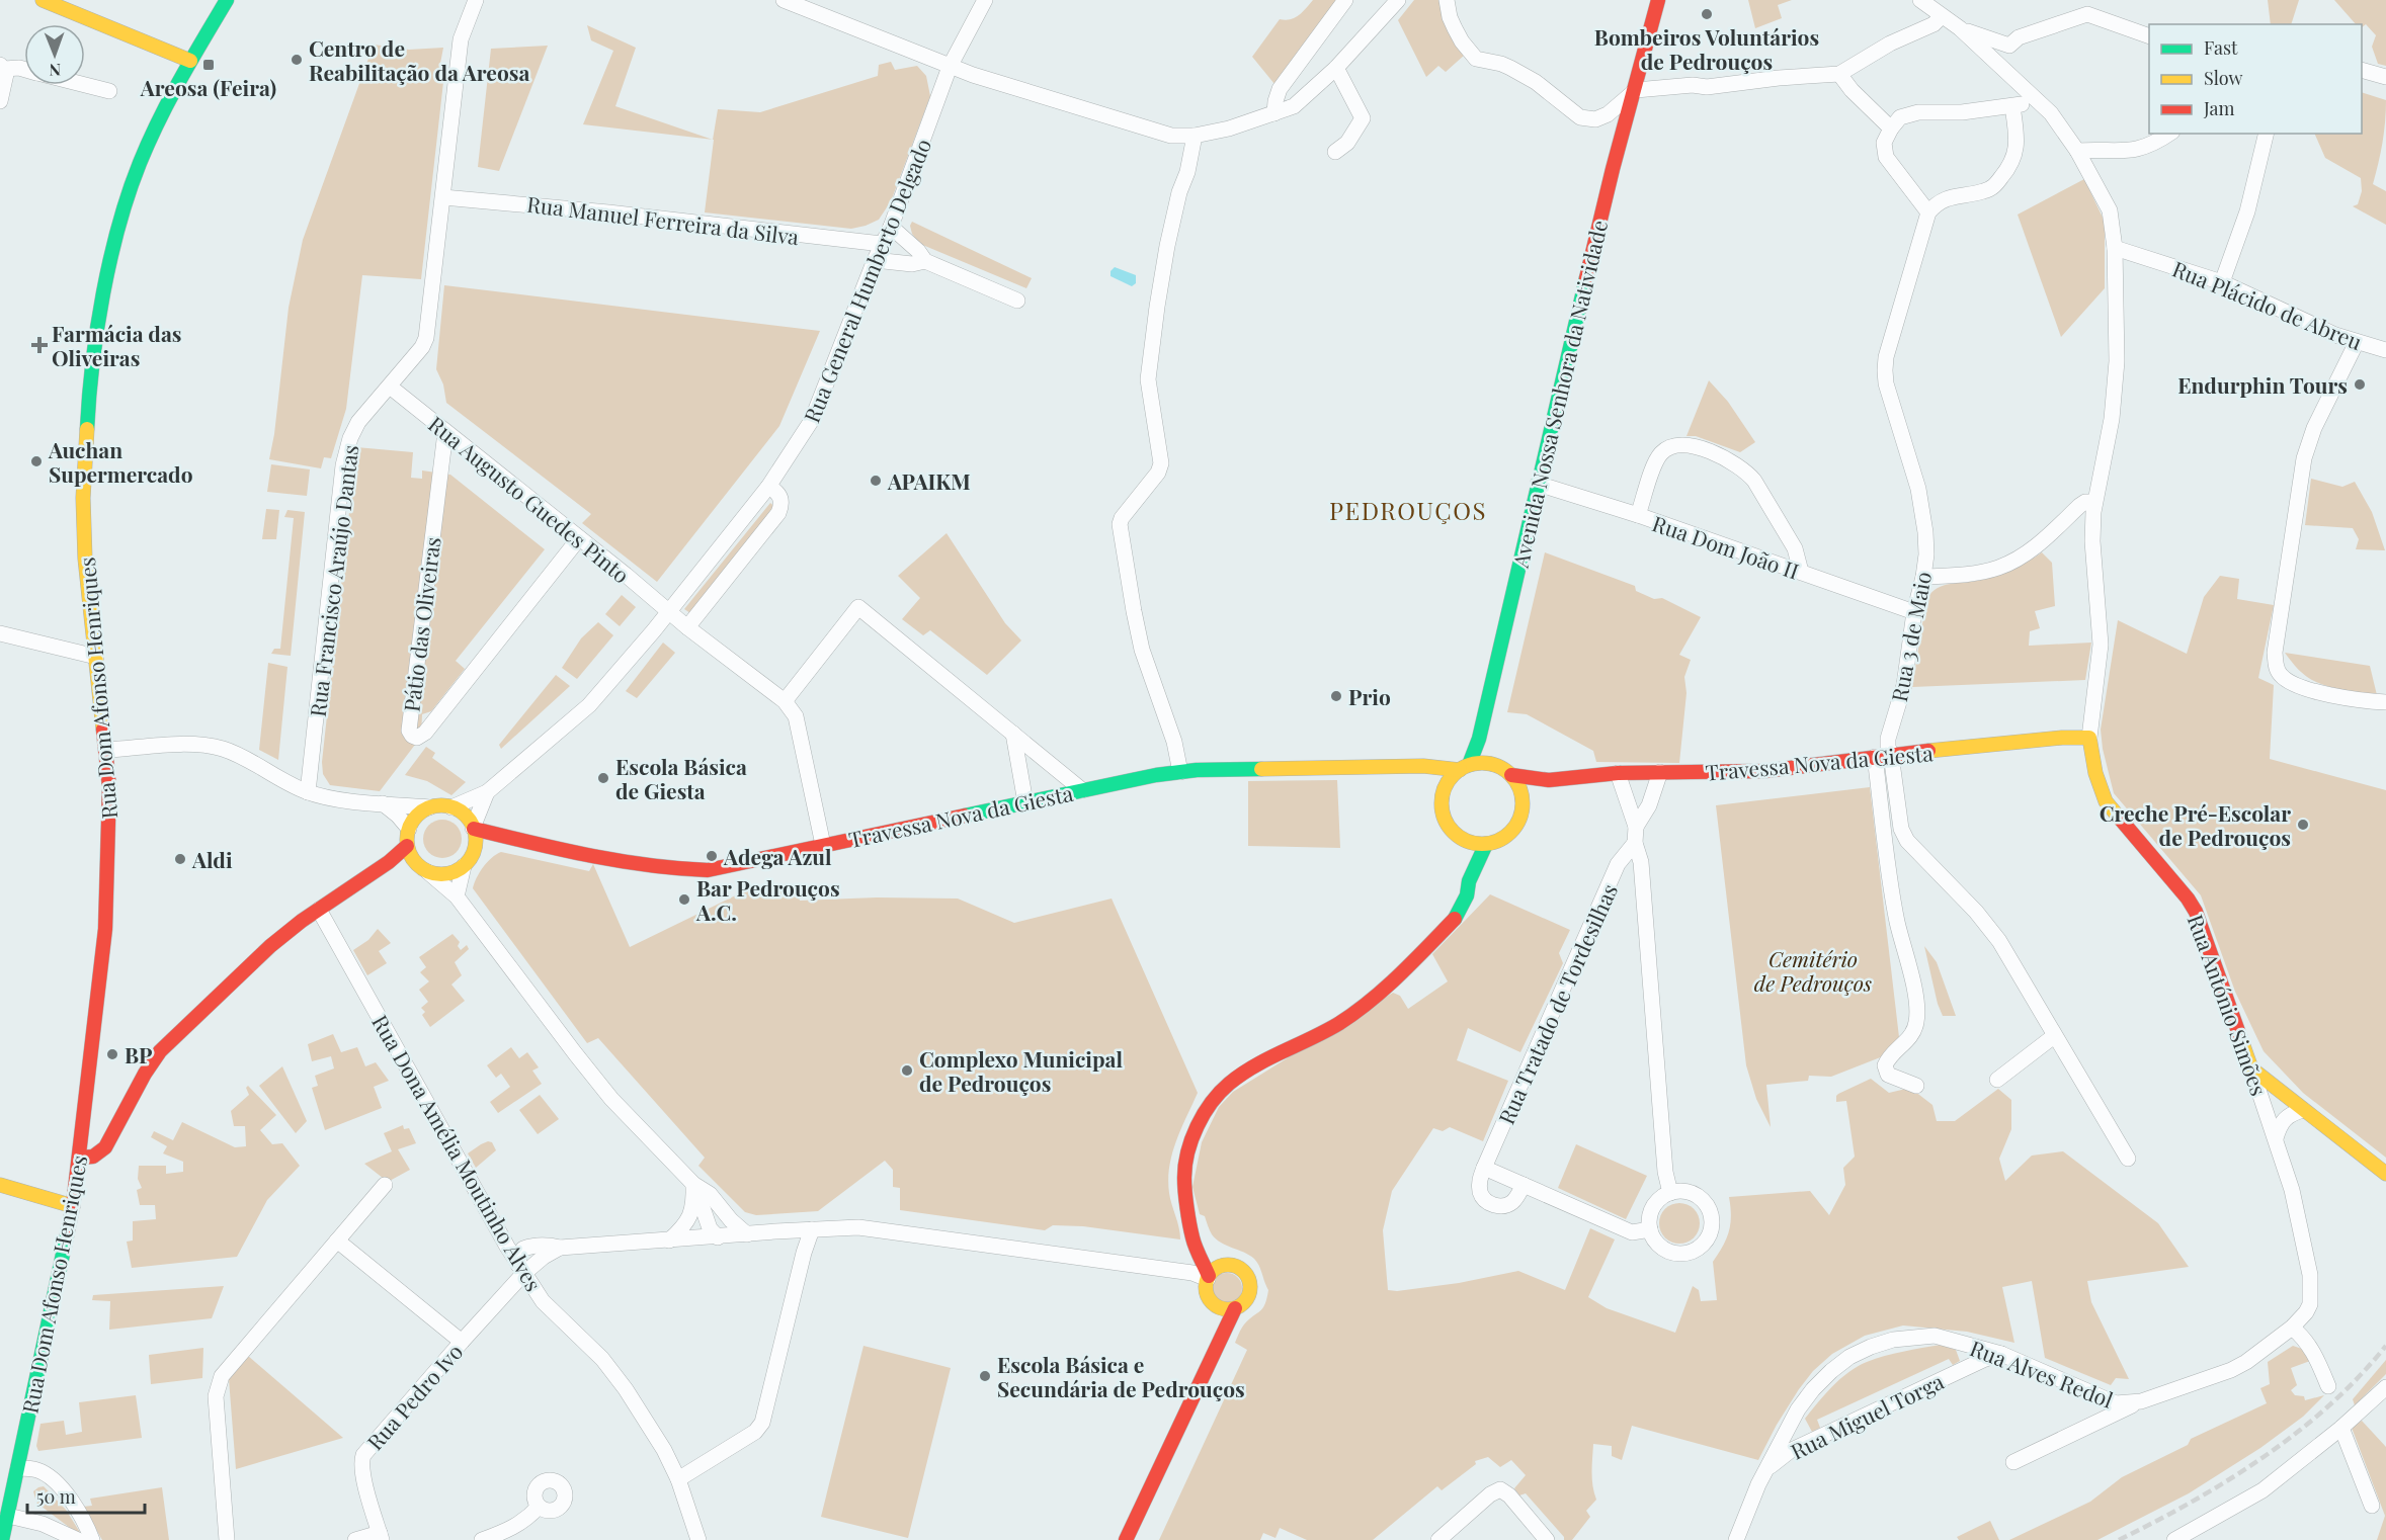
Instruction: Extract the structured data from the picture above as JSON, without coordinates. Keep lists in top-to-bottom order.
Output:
{
  "streets": {
    "street": [
      "Rua Manuel Ferreira da Silva",
      "Rua General Humberto Delgado",
      "Rua Plácido de Abreu",
      "Avenida Nossa Senhora da Natividade",
      "Rua Augusto Guedes Pinto",
      "Rua Dom João II",
      "Rua Francisco Araújo Dantas",
      "Pátio das Oliveiras",
      "Rua 3 de Maio",
      "Rua Dom Afonso Henriques",
      "Travessa Nova da Giesta",
      "Rua Tratado de Tordesilhas",
      "Rua António Simões",
      "Rua Dona Amélia Moutinho Alves",
      "Rua Alves Redol",
      "Rua Pedro Ivo",
      "Rua Miguel Torga"
    ]
  },
  "crossings": [
    ["Rua Manuel Ferreira da Silva", "Rua General Humberto Delgado"],
    ["Rua Manuel Ferreira da Silva", "Rua Francisco Araújo Dantas"],
    ["Rua General Humberto Delgado", "Rua Augusto Guedes Pinto"],
    ["Rua General Humberto Delgado", "Travessa Nova da Giesta"],
    ["Rua Plácido de Abreu", "Rua António Simões"],
    ["Avenida Nossa Senhora da Natividade", "Rua Dom João II"],
    ["Avenida Nossa Senhora da Natividade", "Travessa Nova da Giesta"],
    ["Rua Augusto Guedes Pinto", "Rua Francisco Araújo Dantas"],
    ["Rua Augusto Guedes Pinto", "Pátio das Oliveiras"],
    ["Rua Dom João II", "Rua 3 de Maio"],
    ["Rua 3 de Maio", "Travessa Nova da Giesta"],
    ["Travessa Nova da Giesta", "Rua Tratado de Tordesilhas"],
    ["Travessa Nova da Giesta", "Rua António Simões"],
    ["Rua António Simões", "Rua Alves Redol"],
    ["Rua Dona Amélia Moutinho Alves", "Rua Pedro Ivo"],
    ["Rua Alves Redol", "Rua Miguel Torga"]
  ],
  "districts": ["PEDROUÇOS"],
  "parks": ["Cemitério de Pedrouços"],
  "places": {
    "other": [
      "Bombeiros Voluntários de Pedrouços",
      "Centro de Reabilitação da Areosa",
      "Endurphin Tours",
      "Auchan Supermercado",
      "APAIKM",
      "Prio",
      "Escola Básica de Giesta",
      "Creche Pré-Escolar de Pedrouços",
      "Adega Azul",
      "Aldi",
      "Bar Pedrouços A.C.",
      "BP",
      "Complexo Municipal de Pedrouços",
      "Escola Básica e Secundária de Pedrouços"
    ],
    "transit": ["Areosa (Feira)"],
    "health": ["Farmácia das Oliveiras"]
  },
  "legend": ["Fast", "Slow", "Jam"],
  "scale_bar": "50 m",
  "north": "bottom"
}
